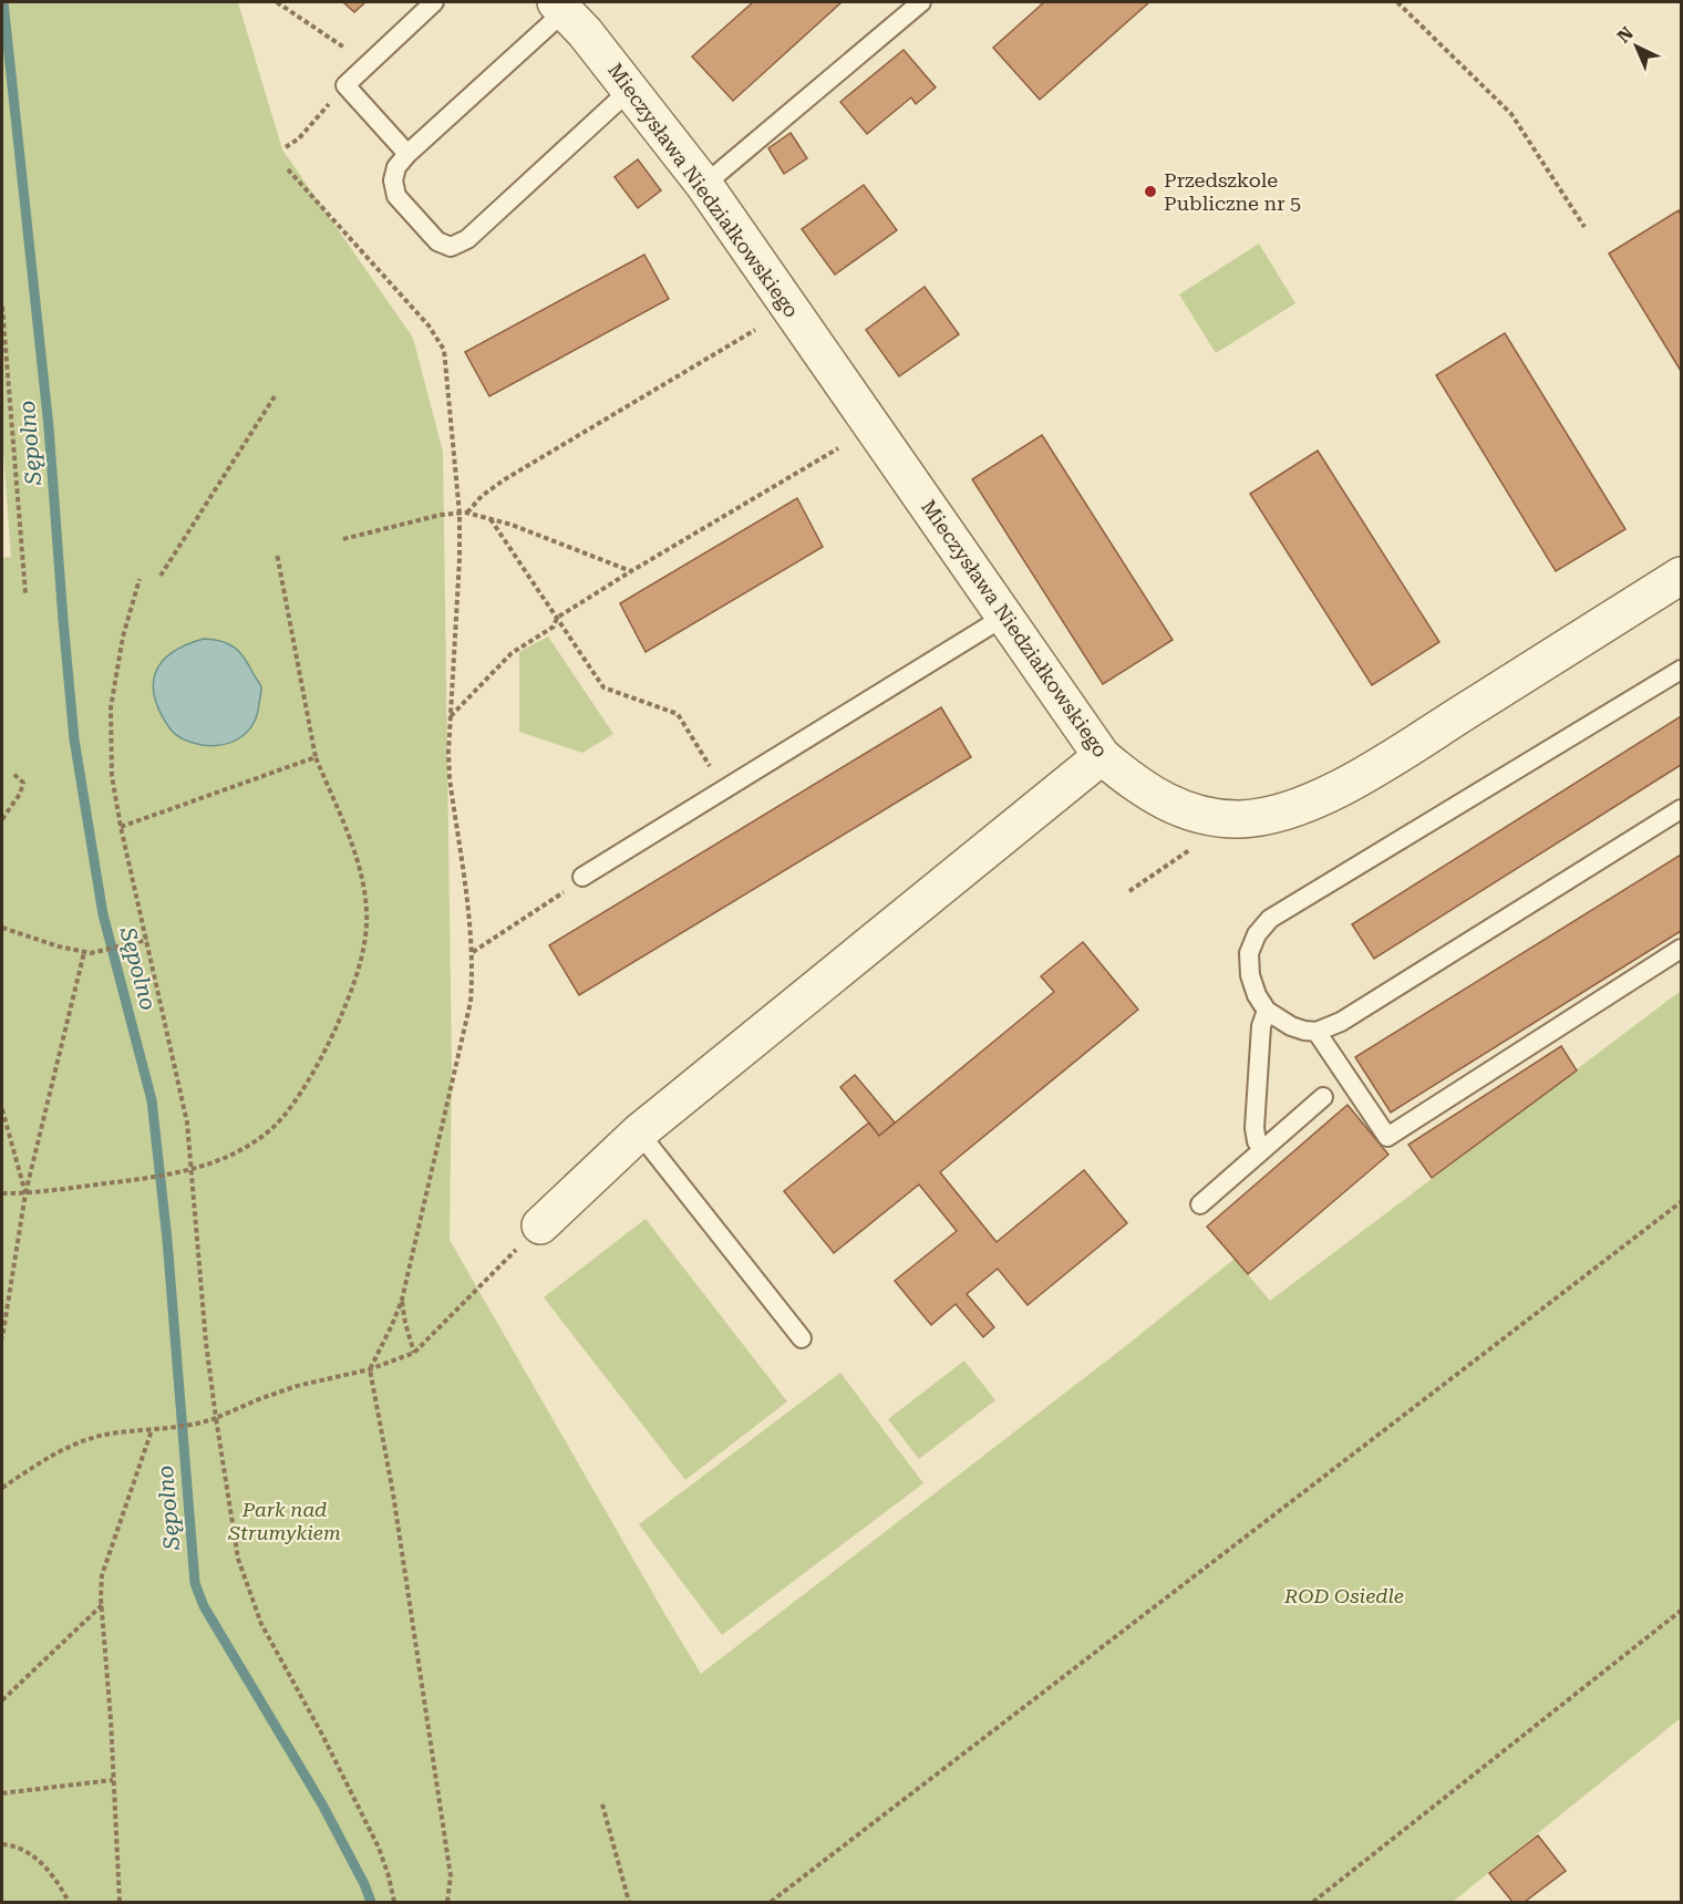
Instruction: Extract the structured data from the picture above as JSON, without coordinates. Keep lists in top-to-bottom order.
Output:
{
  "streets": {
    "street": ["Mieczysława Niedziałkowskiego"]
  },
  "water": ["Sępolno"],
  "parks": ["Park nad Strumykiem", "ROD Osiedle"],
  "places": ["Przedszkole Publiczne nr 5"],
  "north": "top left"
}
